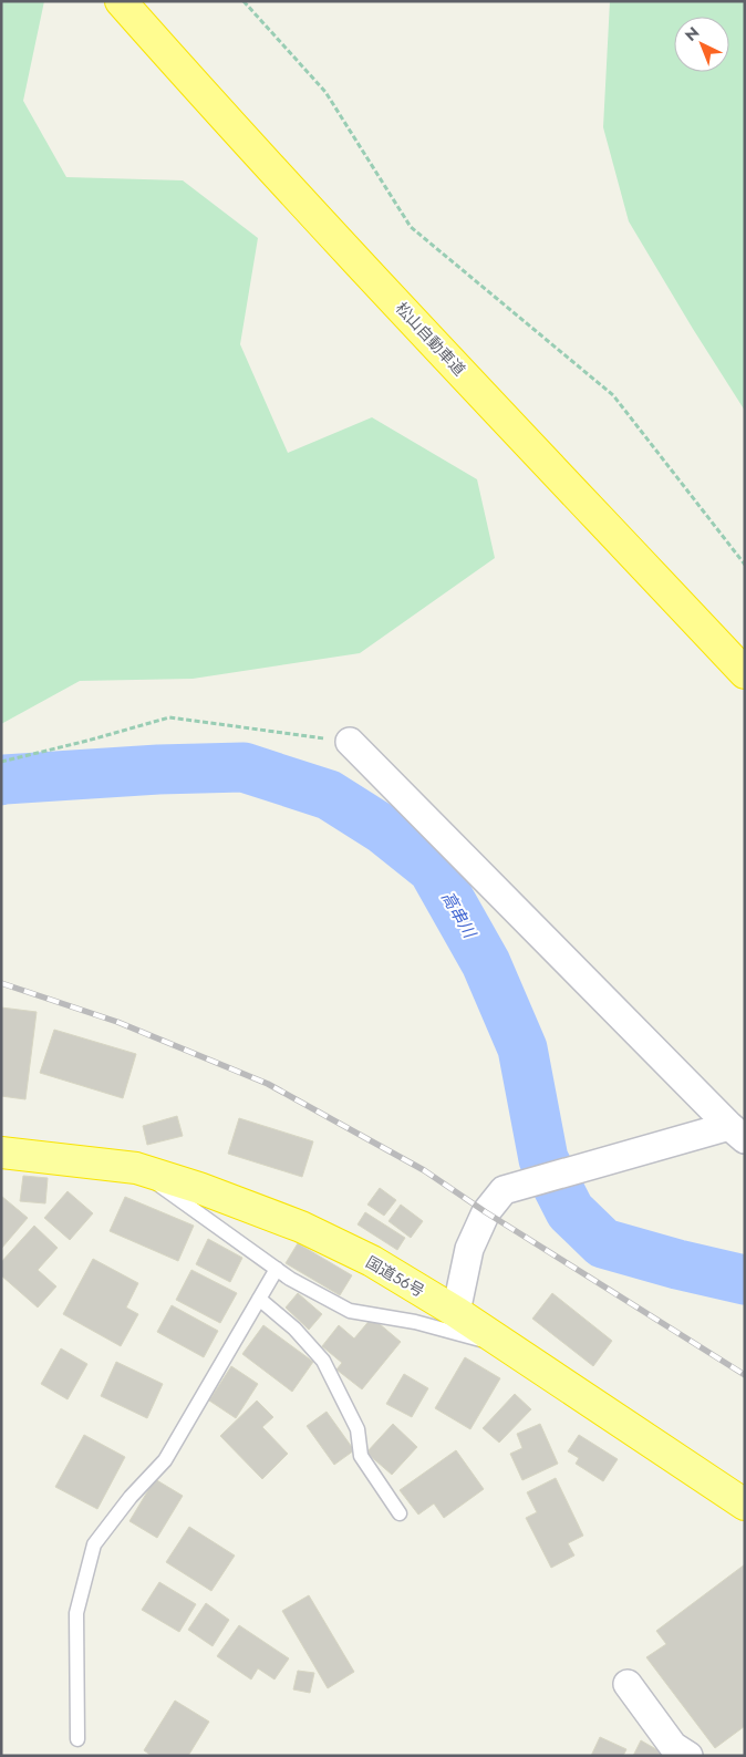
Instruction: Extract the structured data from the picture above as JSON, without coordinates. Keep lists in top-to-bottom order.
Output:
{
  "streets": {
    "highway": ["松山自動車道", "国道56号"]
  },
  "water": ["高串川"],
  "north": "top left"
}
